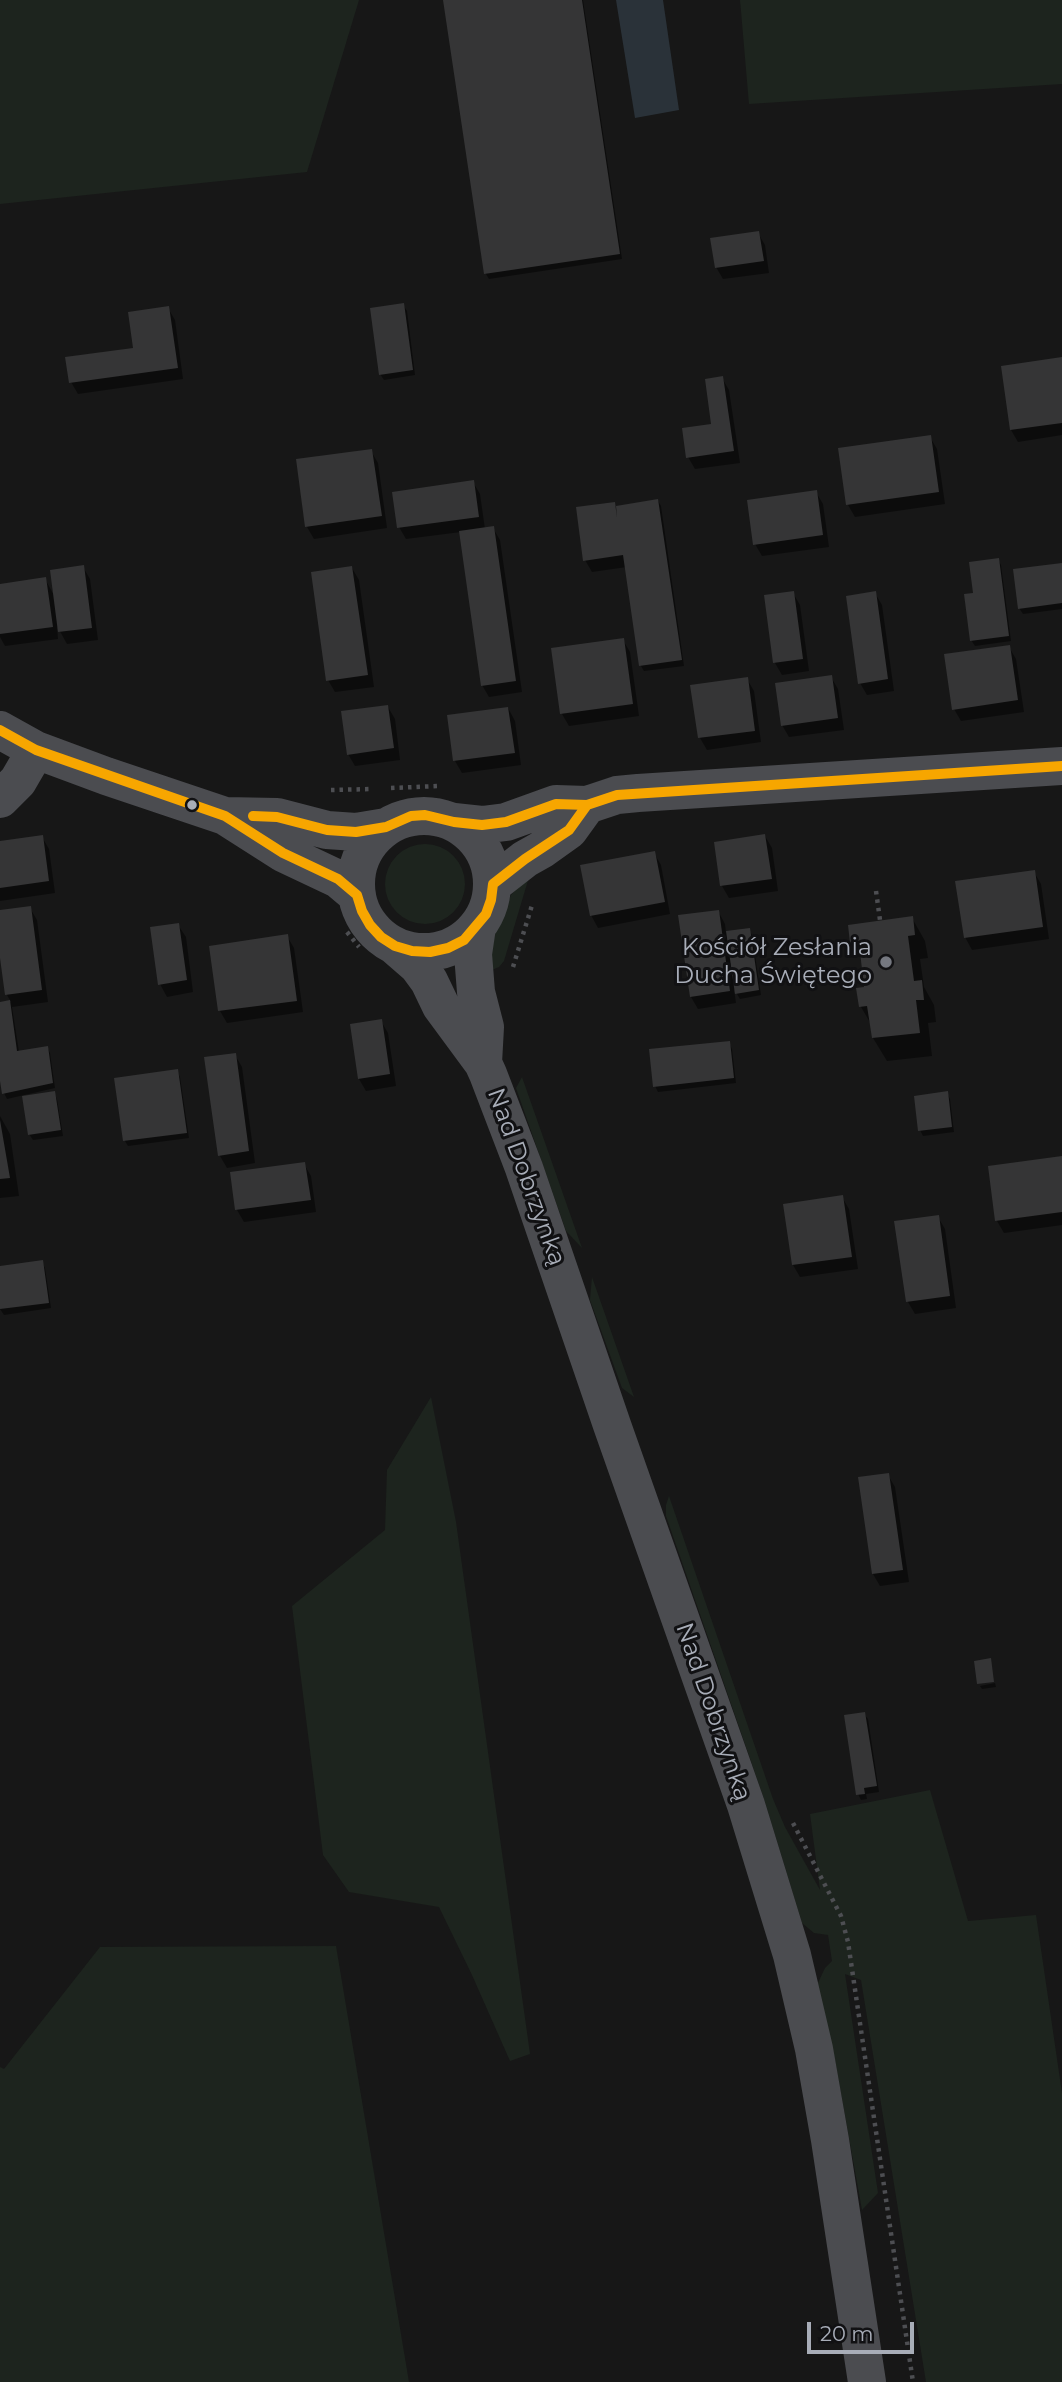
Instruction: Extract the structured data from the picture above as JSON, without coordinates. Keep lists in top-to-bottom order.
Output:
{
  "streets": {
    "street": ["Nad Dobrzynką"]
  },
  "places": ["Kościół Zesłania Ducha Świętego"],
  "scale_bar": "20 m"
}
